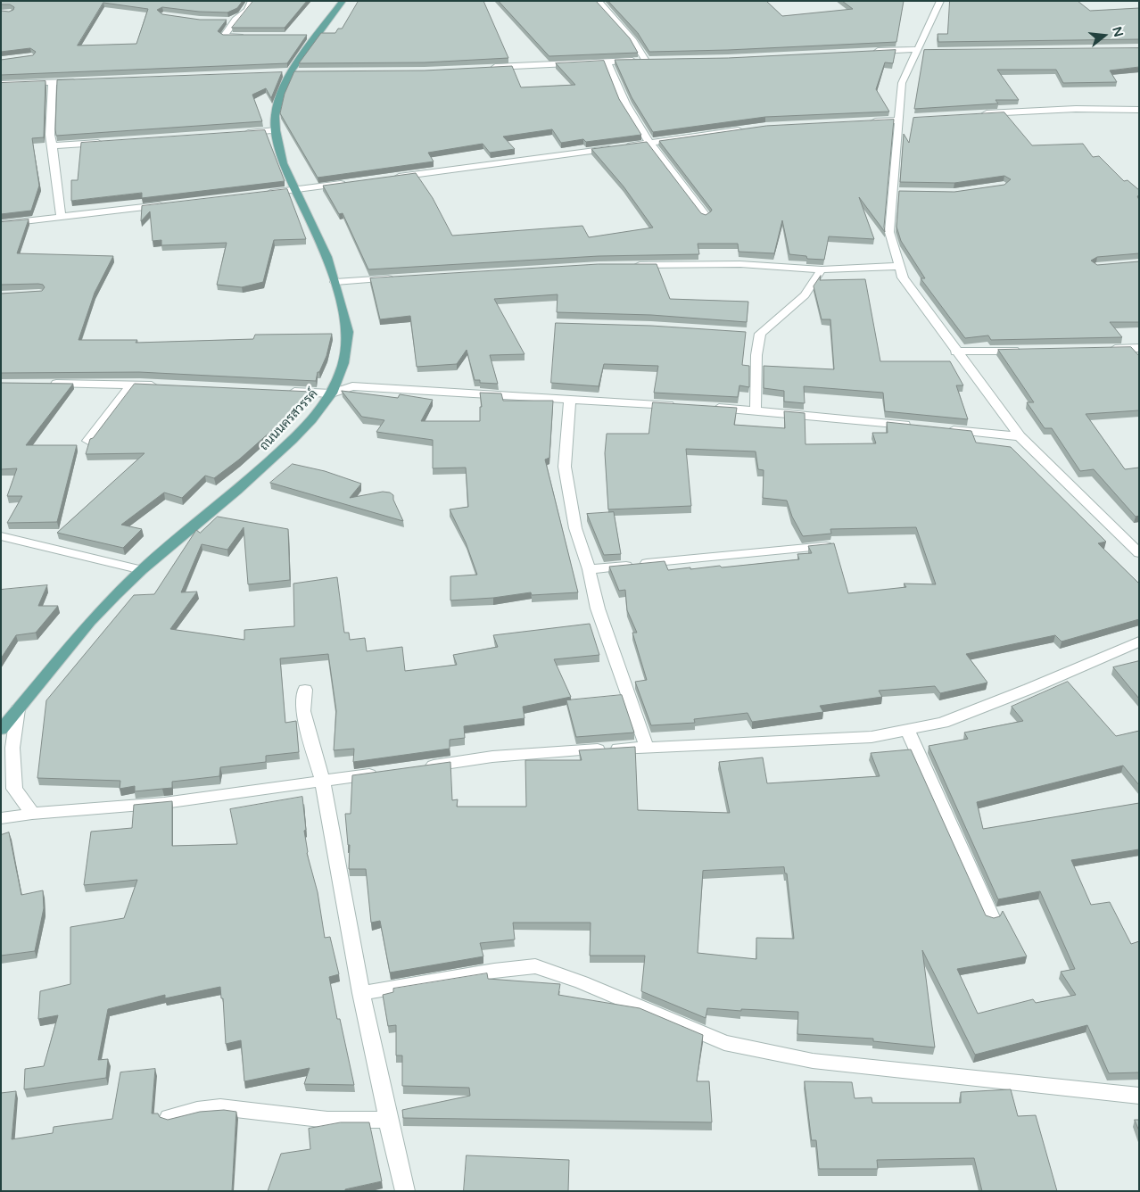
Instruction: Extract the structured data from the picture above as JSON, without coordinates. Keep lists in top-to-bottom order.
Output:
{
  "streets": {
    "main road": ["ถนนนครสวรรค์"]
  },
  "north": "right"
}
